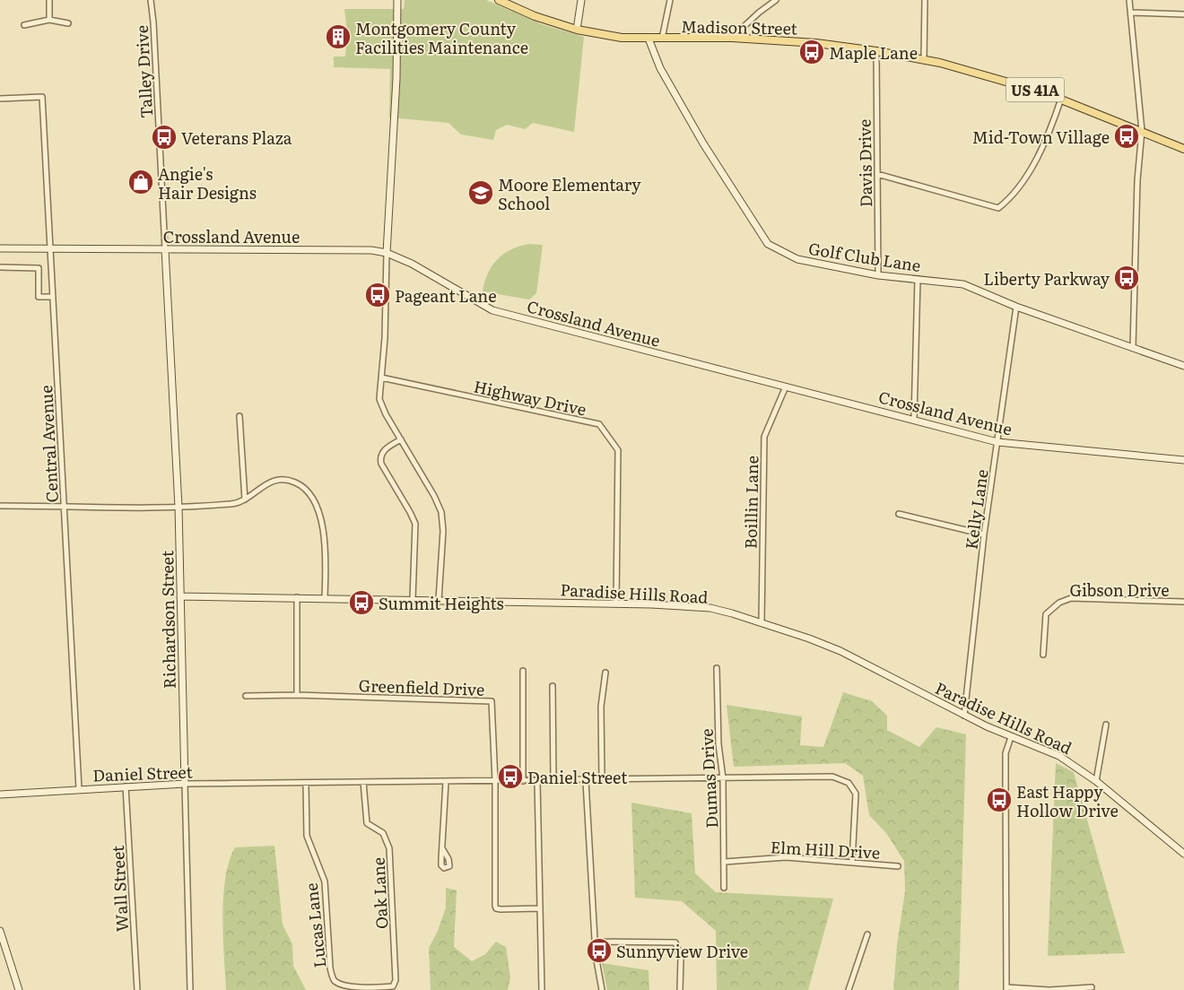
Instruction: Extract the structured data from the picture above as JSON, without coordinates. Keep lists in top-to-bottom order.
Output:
{
  "streets": {
    "main road": ["Madison Street", "US 41A"],
    "street": [
      "Talley Drive",
      "Davis Drive",
      "Crossland Avenue",
      "Golf Club Lane",
      "Highway Drive",
      "Central Avenue",
      "Boillin Lane",
      "Kelly Lane",
      "Gibson Drive",
      "Paradise Hills Road",
      "Richardson Street",
      "Greenfield Drive",
      "Daniel Street",
      "Dumas Drive",
      "Elm Hill Drive",
      "Wall Street",
      "Oak Lane",
      "Lucas Lane"
    ]
  },
  "crossings": [
    ["Madison Street", "Davis Drive"],
    ["Madison Street", "Golf Club Lane"],
    ["Talley Drive", "Crossland Avenue"],
    ["Talley Drive", "Richardson Street"],
    ["Davis Drive", "Golf Club Lane"],
    ["Crossland Avenue", "Central Avenue"],
    ["Crossland Avenue", "Boillin Lane"],
    ["Crossland Avenue", "Kelly Lane"],
    ["Crossland Avenue", "Richardson Street"],
    ["Golf Club Lane", "Kelly Lane"],
    ["Highway Drive", "Paradise Hills Road"],
    ["Central Avenue", "Daniel Street"],
    ["Boillin Lane", "Paradise Hills Road"],
    ["Kelly Lane", "Paradise Hills Road"],
    ["Paradise Hills Road", "Richardson Street"],
    ["Richardson Street", "Daniel Street"],
    ["Greenfield Drive", "Daniel Street"],
    ["Daniel Street", "Dumas Drive"],
    ["Daniel Street", "Elm Hill Drive"],
    ["Daniel Street", "Wall Street"],
    ["Daniel Street", "Oak Lane"],
    ["Daniel Street", "Lucas Lane"],
    ["Dumas Drive", "Elm Hill Drive"],
    ["Oak Lane", "Lucas Lane"]
  ],
  "places": {
    "building": ["Montgomery County Facilities Maintenance"],
    "bus stop": [
      "Maple Lane",
      "Mid-Town Village",
      "Veterans Plaza",
      "Liberty Parkway",
      "Pageant Lane",
      "Summit Heights",
      "Daniel Street",
      "East Happy Hollow Drive",
      "Sunnyview Drive"
    ],
    "shop": ["Angie's Hair Designs"],
    "school or university": ["Moore Elementary School"]
  }
}
